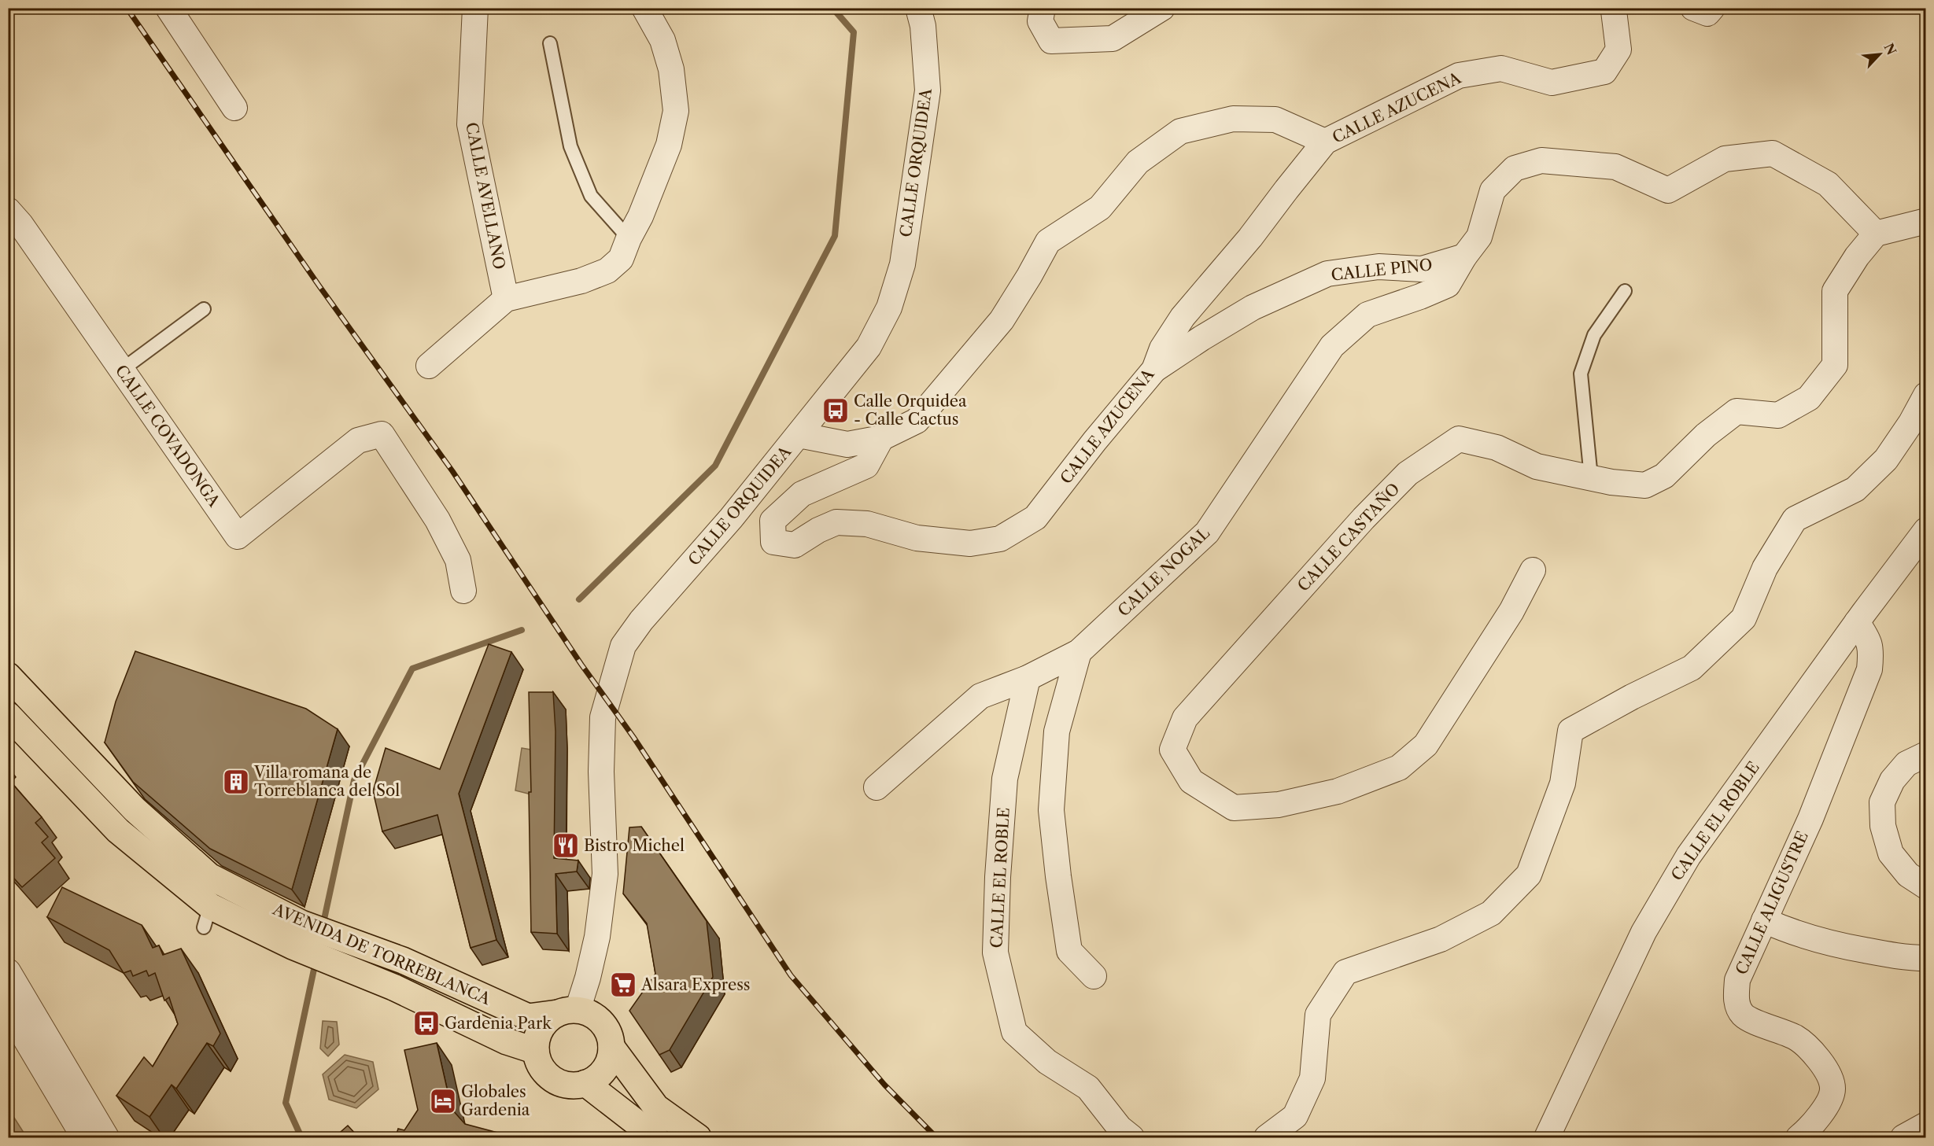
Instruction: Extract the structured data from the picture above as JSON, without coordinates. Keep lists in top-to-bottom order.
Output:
{
  "streets": {
    "main road": ["AVENIDA DE TORREBLANCA"],
    "street": [
      "CALLE AZUCENA",
      "CALLE ORQUIDEA",
      "CALLE AVELLANO",
      "CALLE PINO",
      "CALLE COVADONGA",
      "CALLE CASTAÑO",
      "CALLE NOGAL",
      "CALLE EL ROBLE",
      "CALLE ALIGUSTRE"
    ]
  },
  "crossings": [
    ["CALLE AZUCENA", "CALLE PINO"],
    ["CALLE ORQUIDEA", "AVENIDA DE TORREBLANCA"],
    ["CALLE PINO", "CALLE NOGAL"],
    ["CALLE NOGAL", "CALLE EL ROBLE"],
    ["CALLE EL ROBLE", "CALLE ALIGUSTRE"]
  ],
  "places": {
    "bus stop": ["Calle Orquidea - Calle Cactus", "Gardenia Park"],
    "building": ["Villa romana de Torreblanca del Sol"],
    "restaurant": ["Bistro Michel"],
    "supermarket": ["Alsara Express"],
    "hotel": ["Globales Gardenia"]
  },
  "north": "top right"
}
